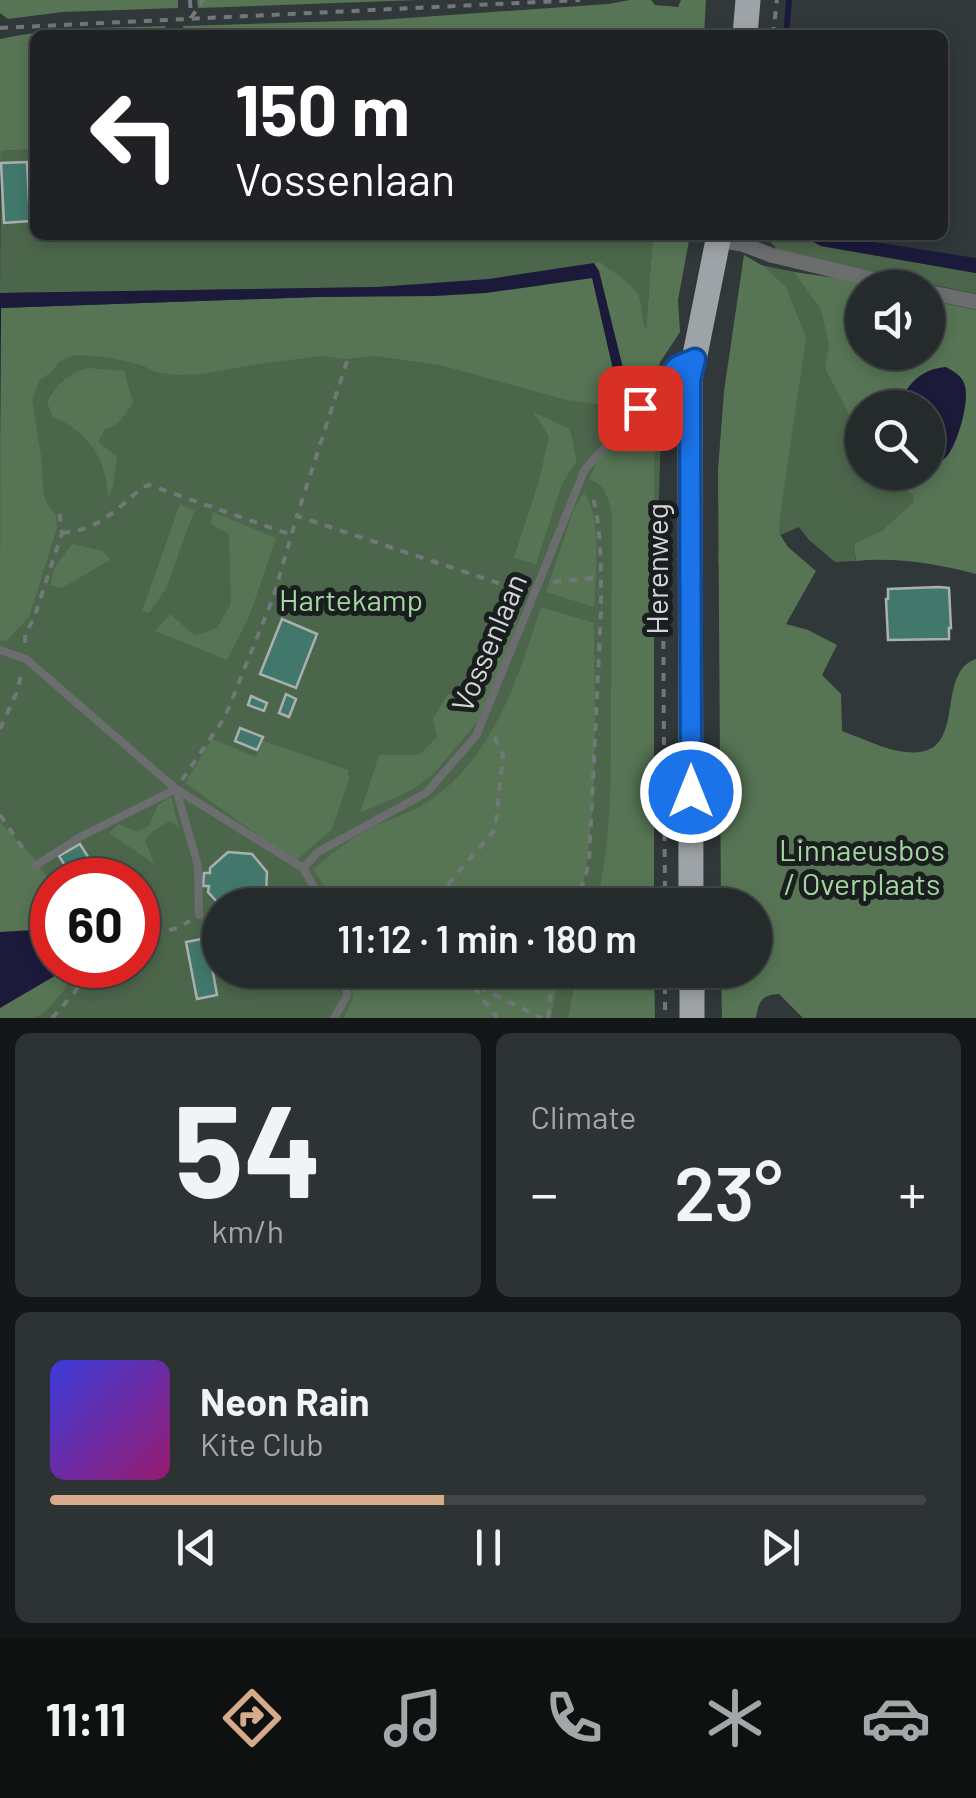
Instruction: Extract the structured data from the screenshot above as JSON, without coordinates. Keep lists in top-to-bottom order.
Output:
{
  "streets": {
    "main road": ["Herenweg"],
    "lane": ["Vossenlaan"]
  },
  "crossings": [
    ["Herenweg", "Vossenlaan"]
  ],
  "parks": ["Hartekamp", "Linnaeusbos / Overplaats"],
  "page": {
    "turn": ["150 m", "Vossenlaan"],
    "limit": "60",
    "trip": "11:12 · 1 min · 180 m",
    "tile": [
      ["54", "km/h"],
      "Climate"
    ],
    "heat": ["−", "23°", "+"],
    "song": ["Neon Rain", "Kite Club"],
    "tabs": "11:11"
  }
}
